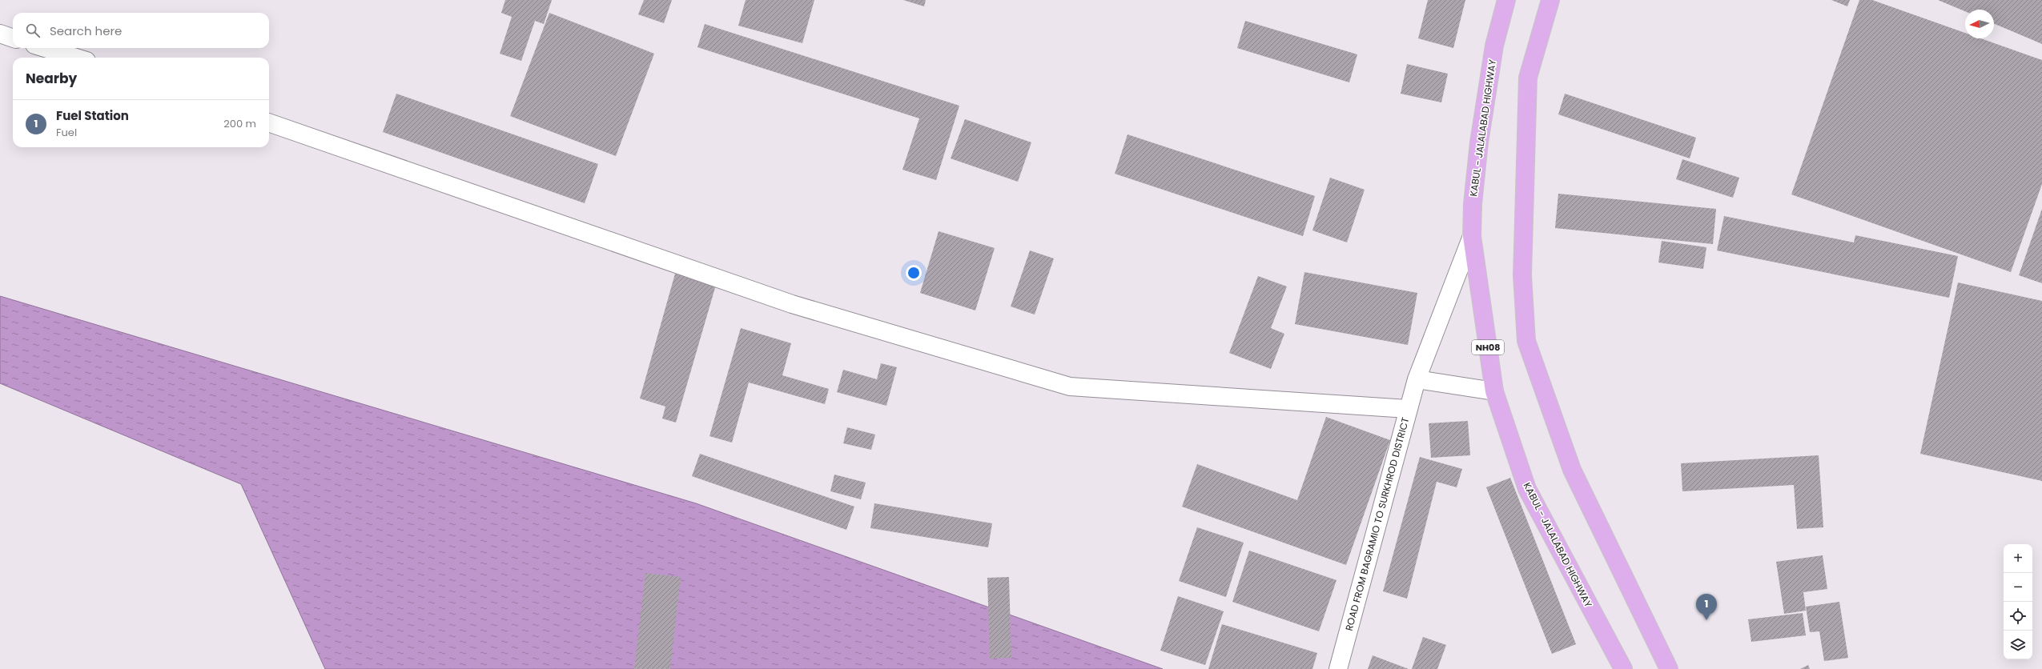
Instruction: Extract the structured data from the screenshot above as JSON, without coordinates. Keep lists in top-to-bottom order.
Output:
{
  "streets": {
    "highway": ["KABUL - JALALABAD HIGHWAY", "NH08"],
    "street": ["ROAD FROM BAGRAMIO TO SURKHROD DISTRICT"]
  },
  "crossings": [
    ["KABUL - JALALABAD HIGHWAY", "ROAD FROM BAGRAMIO TO SURKHROD DISTRICT"]
  ],
  "north": "left",
  "page": {
    "search": "Search here",
    "heading": "Nearby",
    "list": [
      {
        "mark": "1",
        "name": "Fuel Station",
        "note": "Fuel",
        "value": "200 m"
      }
    ],
    "map_buttons": ["+", "−"],
    "pins": "1"
  }
}
